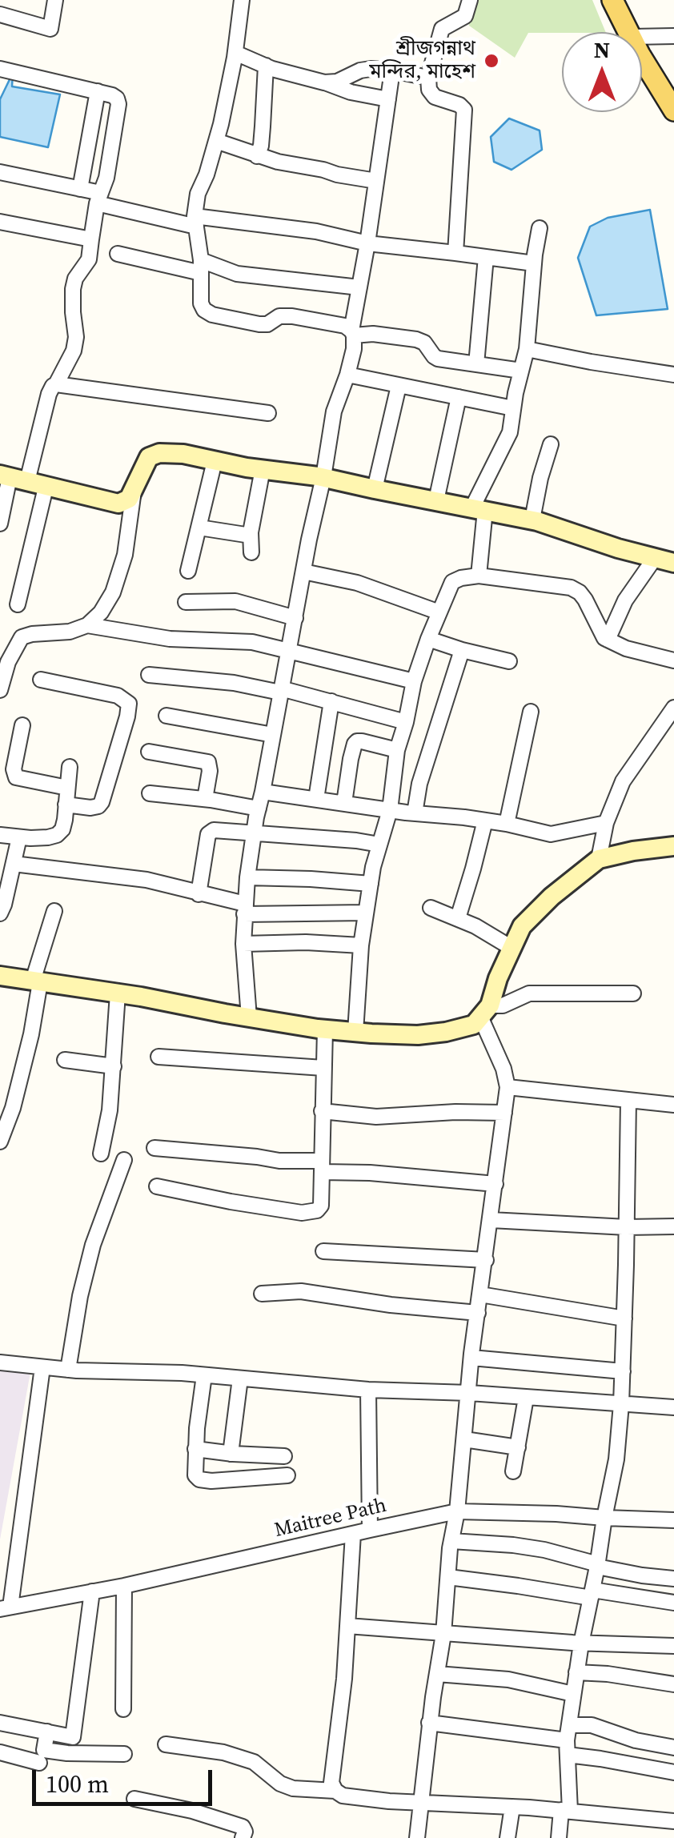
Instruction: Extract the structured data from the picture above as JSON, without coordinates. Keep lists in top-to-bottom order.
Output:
{
  "streets": {
    "street": ["Maitree Path"]
  },
  "places": ["শ্রীজগন্নাথ মন্দির, মাহেশ"],
  "scale_bar": "100 m",
  "north": "top"
}
